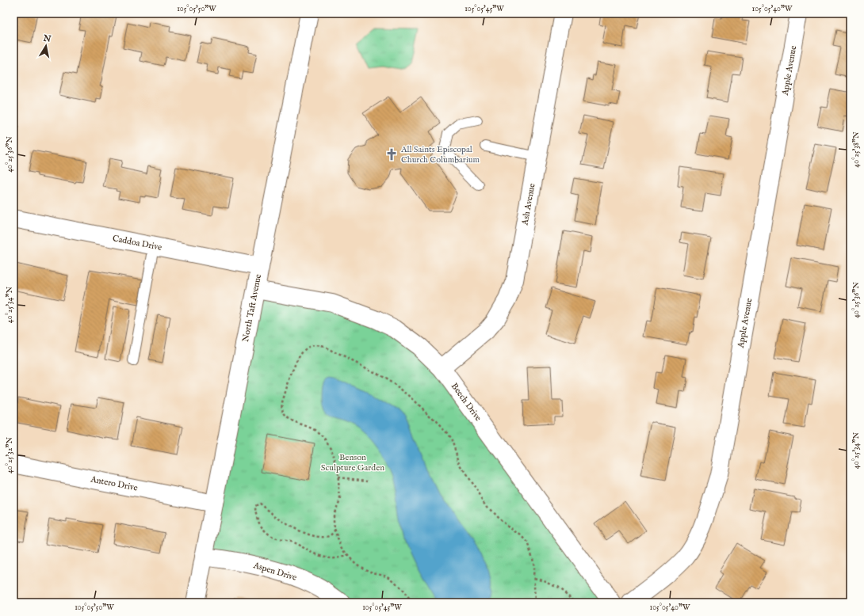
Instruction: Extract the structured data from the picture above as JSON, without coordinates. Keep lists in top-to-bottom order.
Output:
{
  "streets": {
    "street": [
      "Apple Avenue",
      "Ash Avenue",
      "Caddoa Drive",
      "North Taft Avenue",
      "Beech Drive",
      "Antero Drive",
      "Aspen Drive"
    ]
  },
  "crossings": [
    ["Ash Avenue", "Beech Drive"],
    ["Caddoa Drive", "North Taft Avenue"],
    ["North Taft Avenue", "Beech Drive"],
    ["North Taft Avenue", "Antero Drive"],
    ["North Taft Avenue", "Aspen Drive"]
  ],
  "parks": ["Benson Sculpture Garden"],
  "places": {
    "church": ["All Saints Episcopal Church Columbarium"]
  },
  "north": "top",
  "coordinates": [
    "105°05'50\"W",
    "105°05'45\"W",
    "105°05'40\"W",
    "40°25'38\"N",
    "40°25'36\"N",
    "40°25'34\"N",
    "40°25'32\"N"
  ]
}
